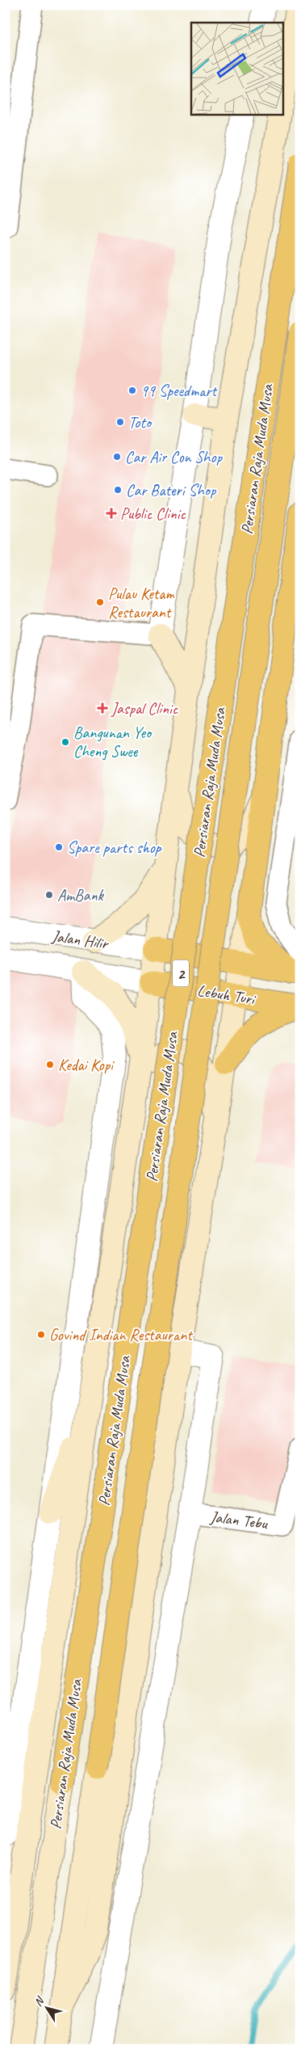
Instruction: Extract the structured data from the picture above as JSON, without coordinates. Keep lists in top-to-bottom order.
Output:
{
  "streets": {
    "main road": ["Persiaran Raja Muda Musa", "2", "Lebuh Turi"],
    "street": ["Jalan Hilir", "Jalan Tebu"]
  },
  "crossings": [
    ["Jalan Hilir", "Lebuh Turi"]
  ],
  "places": {
    "other": [
      "99 Speedmart",
      "Toto",
      "Car Air Con Shop",
      "Car Bateri Shop",
      "Pulau Ketam Restaurant",
      "Bangunan Yeo Cheng Swee",
      "Spare parts shop",
      "AmBank",
      "Kedai Kopi",
      "Govind Indian Restaurant"
    ],
    "health": ["Public Clinic", "Jaspal Clinic"]
  },
  "north": "top left"
}
